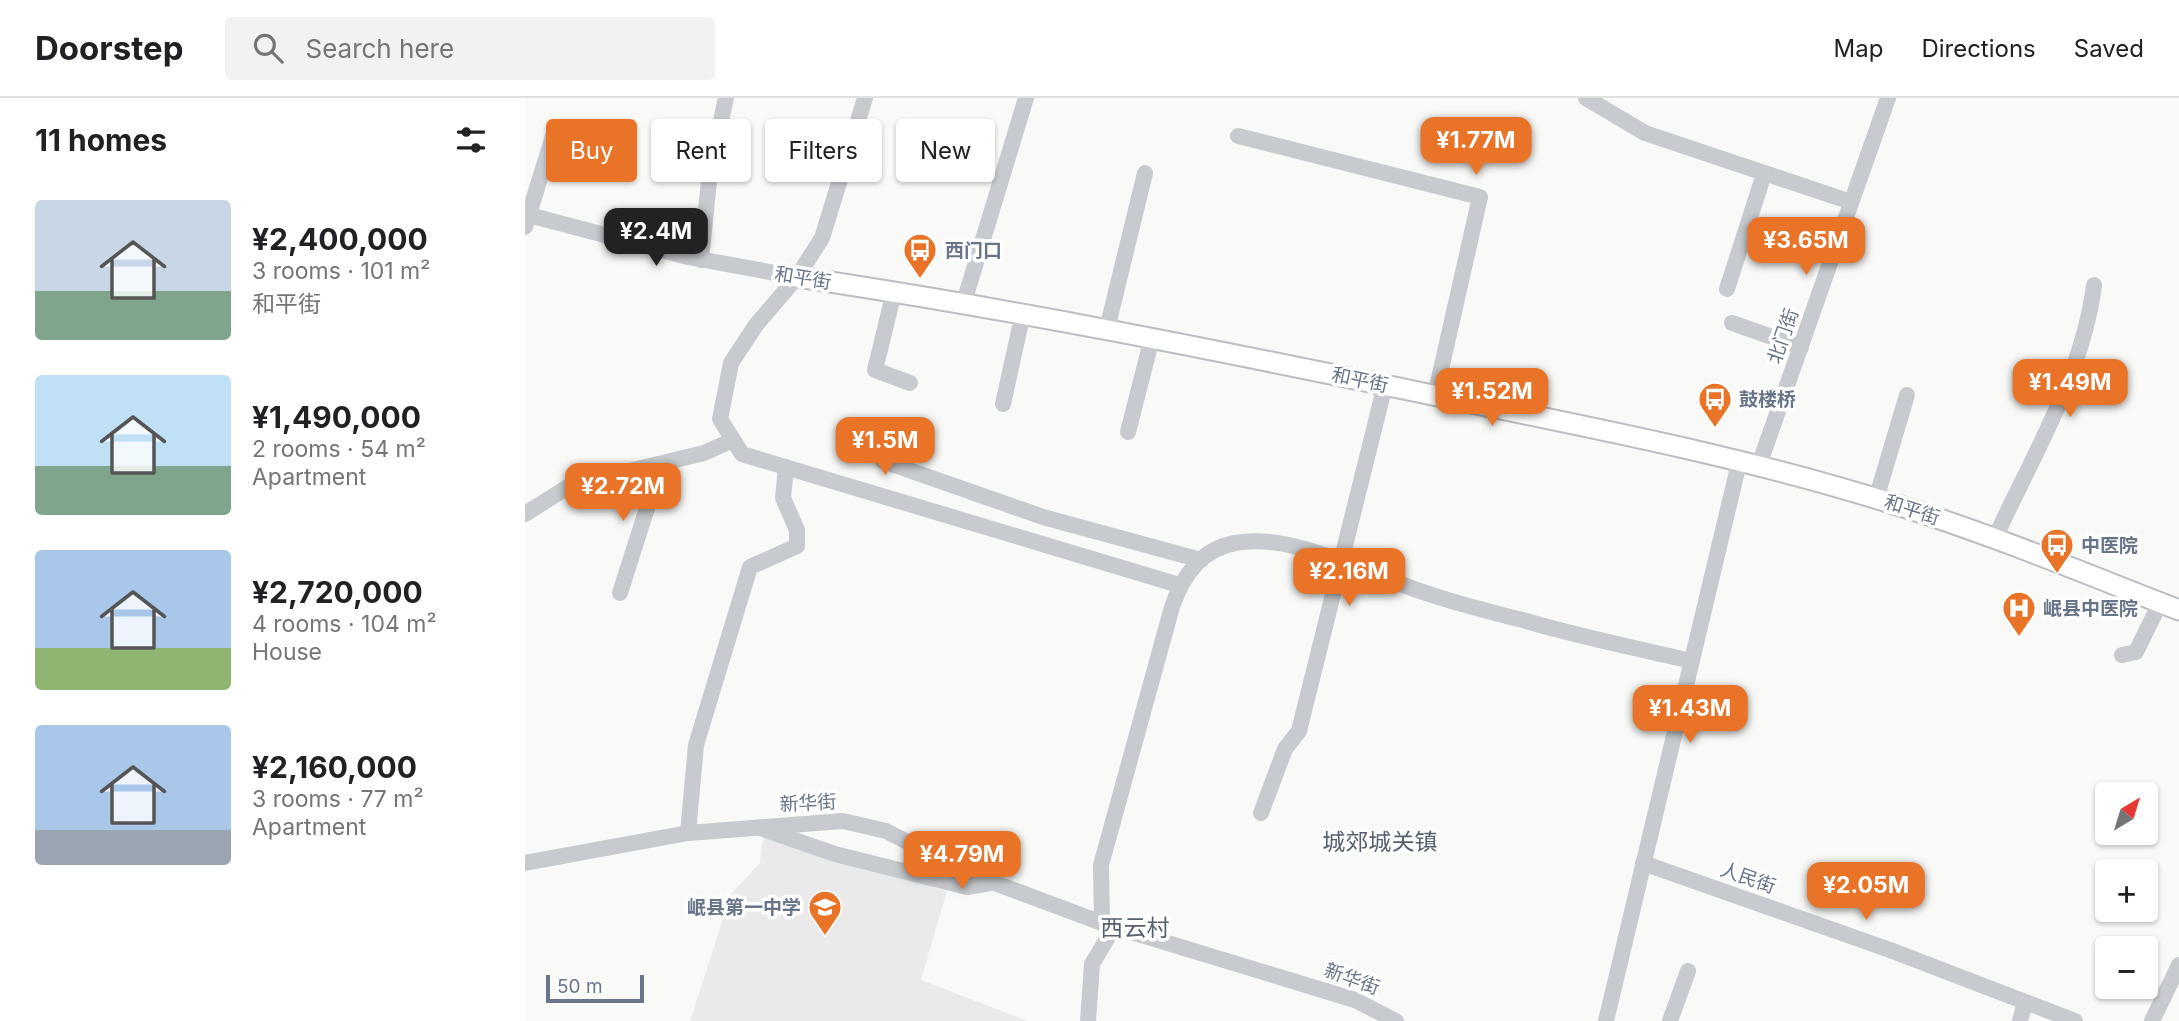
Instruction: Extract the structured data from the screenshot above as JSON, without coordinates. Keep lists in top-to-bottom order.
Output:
{
  "streets": {
    "main road": ["和平街"],
    "street": ["北门街", "新华街", "人民街"]
  },
  "crossings": [
    ["和平街", "北门街"],
    ["北门街", "人民街"]
  ],
  "districts": ["城郊城关镇", "西云村"],
  "places": {
    "bus stop": ["西门口", "鼓楼桥", "中医院"],
    "hospital": ["岷县中医院"],
    "school or university": ["岷县第一中学"]
  },
  "scale_bar": "50 m",
  "north": "top right",
  "page": {
    "header": "Doorstep",
    "search": "Search here",
    "nav": ["Map", "Directions", "Saved"],
    "heading": "11 homes",
    "price": [
      "¥1.77M",
      "¥2.4M",
      "¥3.65M",
      "¥1.49M",
      "¥1.52M",
      "¥1.5M",
      "¥2.72M",
      "¥2.16M",
      "¥1.43M",
      "¥4.79M",
      "¥2.05M"
    ],
    "chip": [
      "Buy",
      "Rent",
      "Filters",
      "New"
    ],
    "list": [
      {
        "name": "¥2,400,000",
        "note": "3 rooms · 101 m² · 和平街"
      },
      {
        "name": "¥1,490,000",
        "note": "2 rooms · 54 m² · Apartment"
      },
      {
        "name": "¥2,720,000",
        "note": "4 rooms · 104 m² · House"
      },
      {
        "name": "¥2,160,000",
        "note": "3 rooms · 77 m² · Apartment"
      }
    ],
    "map_buttons": ["+", "−"],
    "scale": "50 m"
  }
}
